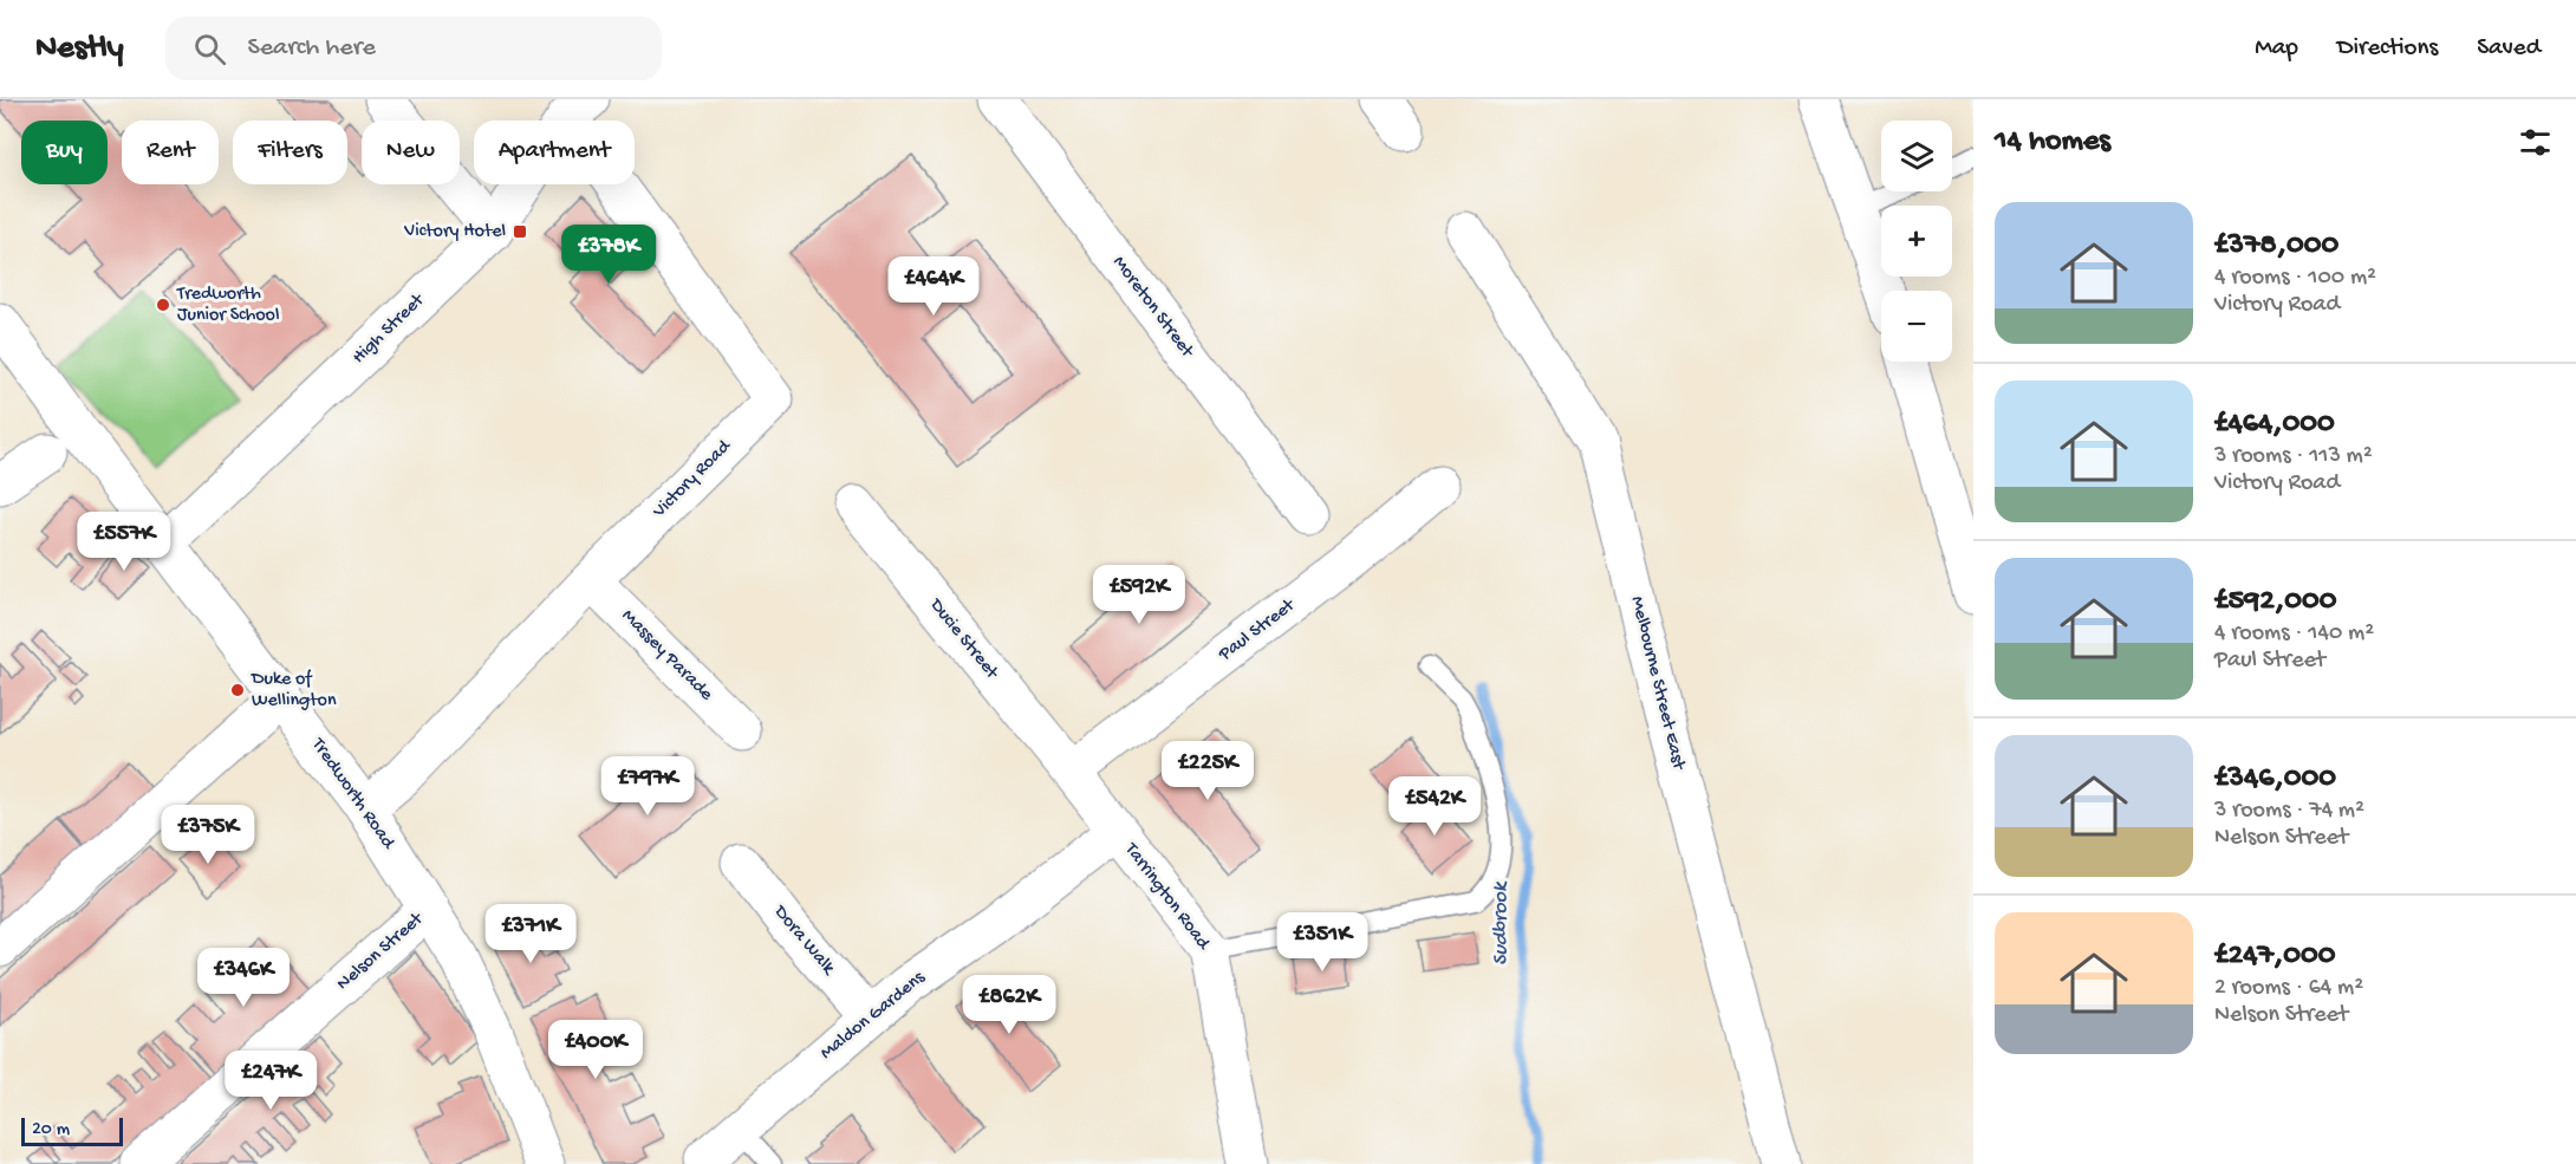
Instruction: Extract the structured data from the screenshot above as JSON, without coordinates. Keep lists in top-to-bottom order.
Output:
{
  "streets": {
    "street": [
      "Moreton Street",
      "High Street",
      "Victory Road",
      "Paul Street",
      "Ducie Street",
      "Massey Parade",
      "Melbourne Street East",
      "Tredworth Road",
      "Tarrington Road",
      "Dora Walk",
      "Nelson Street",
      "Maldon Gardens"
    ]
  },
  "crossings": [
    ["High Street", "Victory Road"],
    ["High Street", "Tredworth Road"],
    ["Victory Road", "Massey Parade"],
    ["Victory Road", "Tredworth Road"],
    ["Paul Street", "Ducie Street"],
    ["Paul Street", "Tarrington Road"],
    ["Ducie Street", "Tarrington Road"],
    ["Tredworth Road", "Nelson Street"],
    ["Tarrington Road", "Maldon Gardens"],
    ["Dora Walk", "Maldon Gardens"]
  ],
  "water": ["Sudbrook"],
  "places": {
    "transit": ["Victory Hotel"],
    "other": ["Tredworth Junior School", "Duke of Wellington"]
  },
  "scale_bar": "20 m",
  "page": {
    "header": "Nestly",
    "search": "Search here",
    "nav": ["Map", "Directions", "Saved"],
    "heading": "14 homes",
    "map_buttons": ["+", "−"],
    "chip": [
      "Buy",
      "Rent",
      "Filters",
      "New",
      "Apartment"
    ],
    "list": [
      {
        "name": "£378,000",
        "note": "4 rooms · 100 m² · Victory Road"
      },
      {
        "name": "£464,000",
        "note": "3 rooms · 113 m² · Victory Road"
      },
      {
        "name": "£592,000",
        "note": "4 rooms · 140 m² · Paul Street"
      },
      {
        "name": "£346,000",
        "note": "3 rooms · 74 m² · Nelson Street"
      },
      {
        "name": "£247,000",
        "note": "2 rooms · 64 m² · Nelson Street"
      }
    ],
    "price": [
      "£378K",
      "£464K",
      "£557K",
      "£592K",
      "£225K",
      "£797K",
      "£542K",
      "£375K",
      "£371K",
      "£351K",
      "£346K",
      "£862K",
      "£400K",
      "£247K"
    ],
    "scale": "20 m"
  }
}
